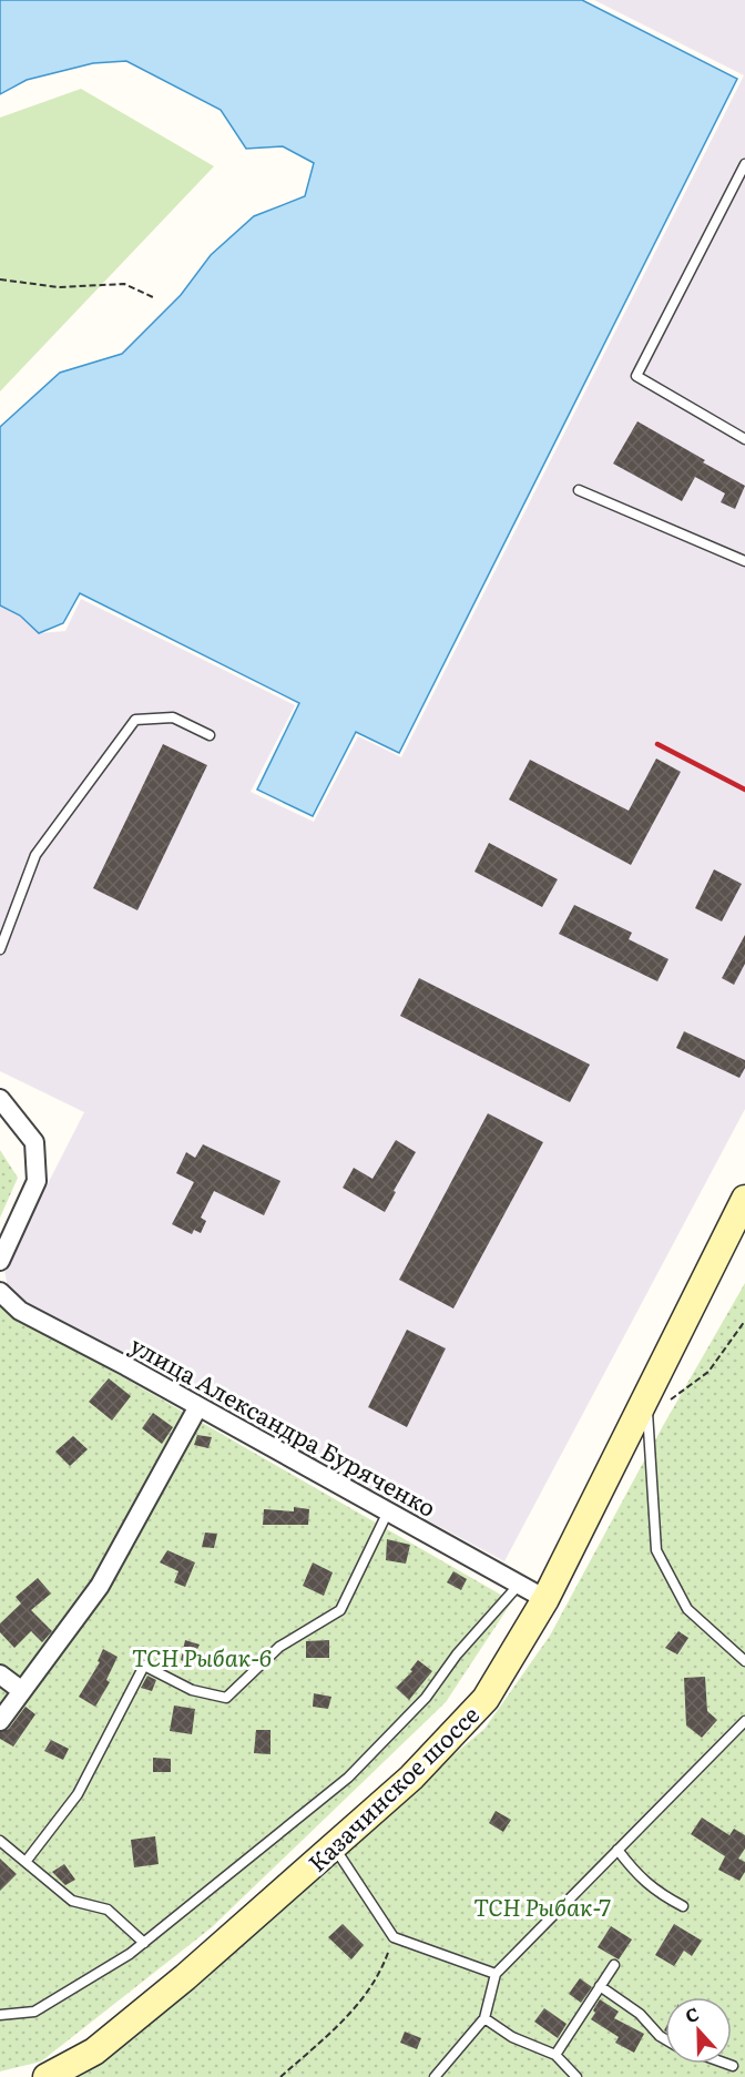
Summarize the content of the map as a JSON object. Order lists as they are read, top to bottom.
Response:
{
  "streets": {
    "main road": ["Казачинское шоссе"],
    "street": ["улица Александра Буряченко"]
  },
  "crossings": [
    ["улица Александра Буряченко", "Казачинское шоссе"]
  ],
  "parks": ["ТСН Рыбак-6", "ТСН Рыбак-7"],
  "north": "top"
}
